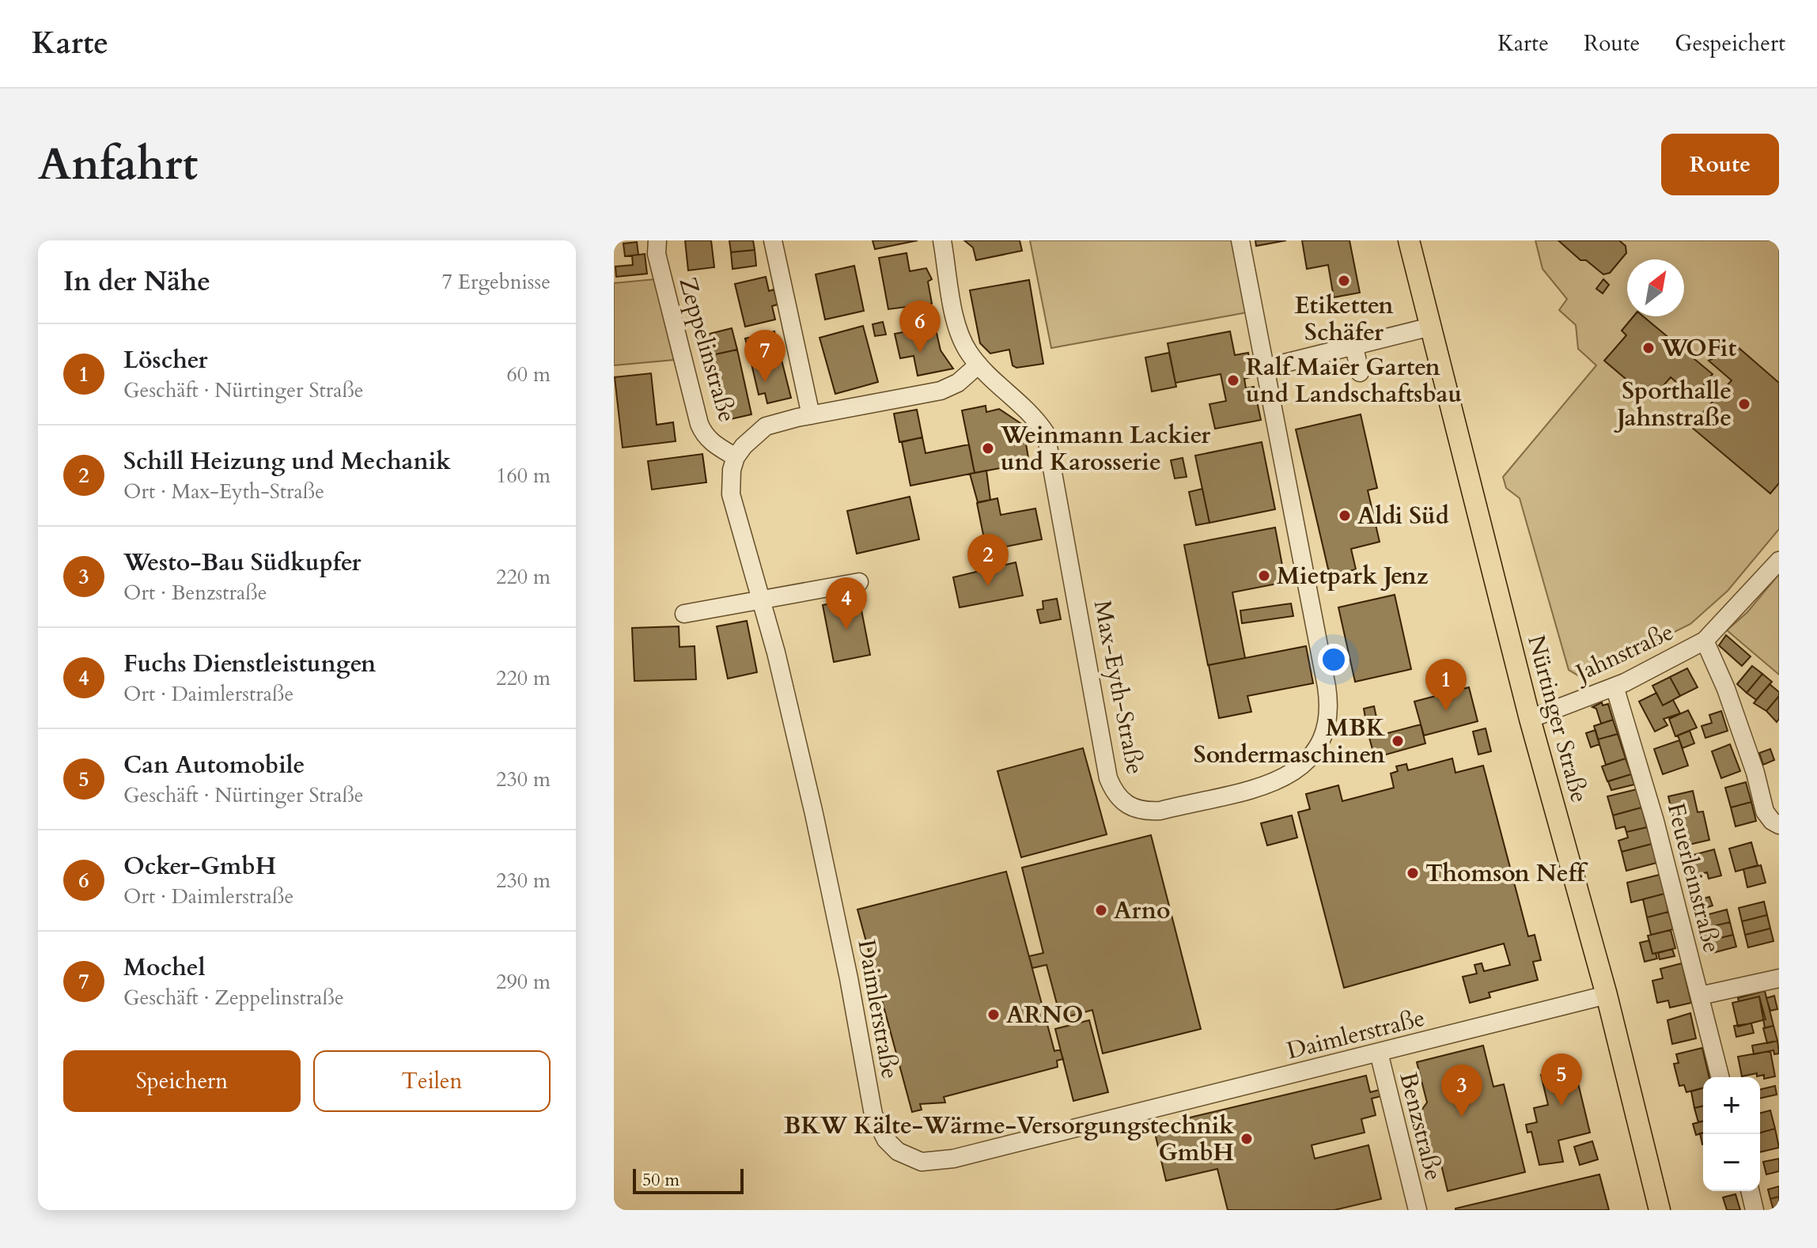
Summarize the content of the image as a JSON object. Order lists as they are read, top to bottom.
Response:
{
  "streets": {
    "main road": ["Nürtinger Straße"],
    "street": [
      "Zeppelinstraße",
      "Jahnstraße",
      "Max-Eyth-Straße",
      "Feuerleinstraße",
      "Daimlerstraße",
      "Benzstraße"
    ]
  },
  "crossings": [
    ["Zeppelinstraße", "Daimlerstraße"],
    ["Jahnstraße", "Nürtinger Straße"],
    ["Jahnstraße", "Feuerleinstraße"],
    ["Nürtinger Straße", "Daimlerstraße"],
    ["Daimlerstraße", "Benzstraße"]
  ],
  "places": [
    "Etiketten Schäfer",
    "WOFit",
    "Ralf Maier Garten und Landschaftsbau",
    "Sporthalle Jahnstraße",
    "Weinmann Lackier und Karosserie",
    "Aldi Süd",
    "Mietpark Jenz",
    "MBK Sondermaschinen",
    "Thomson Neff",
    "Arno",
    "ARNO",
    "BKW Kälte-Wärme-Versorgungstechnik GmbH"
  ],
  "scale_bar": "50 m",
  "north": "top right",
  "page": {
    "header": "Karte",
    "nav": ["Karte", "Route", "Gespeichert"],
    "buttons": [
      "Route",
      ["Speichern", "Teilen"]
    ],
    "title": "Anfahrt",
    "heading": ["In der Nähe", "7 Ergebnisse"],
    "pins": [
      "6",
      "7",
      "2",
      "4",
      "1",
      "5",
      "3"
    ],
    "list": [
      {
        "mark": "1",
        "name": "Löscher",
        "note": "Geschäft · Nürtinger Straße",
        "value": "60 m"
      },
      {
        "mark": "2",
        "name": "Schill Heizung und Mechanik",
        "note": "Ort · Max-Eyth-Straße",
        "value": "160 m"
      },
      {
        "mark": "3",
        "name": "Westo-Bau Südkupfer",
        "note": "Ort · Benzstraße",
        "value": "220 m"
      },
      {
        "mark": "4",
        "name": "Fuchs Dienstleistungen",
        "note": "Ort · Daimlerstraße",
        "value": "220 m"
      },
      {
        "mark": "5",
        "name": "Can Automobile",
        "note": "Geschäft · Nürtinger Straße",
        "value": "230 m"
      },
      {
        "mark": "6",
        "name": "Ocker-GmbH",
        "note": "Ort · Daimlerstraße",
        "value": "230 m"
      },
      {
        "mark": "7",
        "name": "Mochel",
        "note": "Geschäft · Zeppelinstraße",
        "value": "290 m"
      }
    ],
    "map_buttons": ["+", "−"],
    "scale": "50 m"
  }
}
